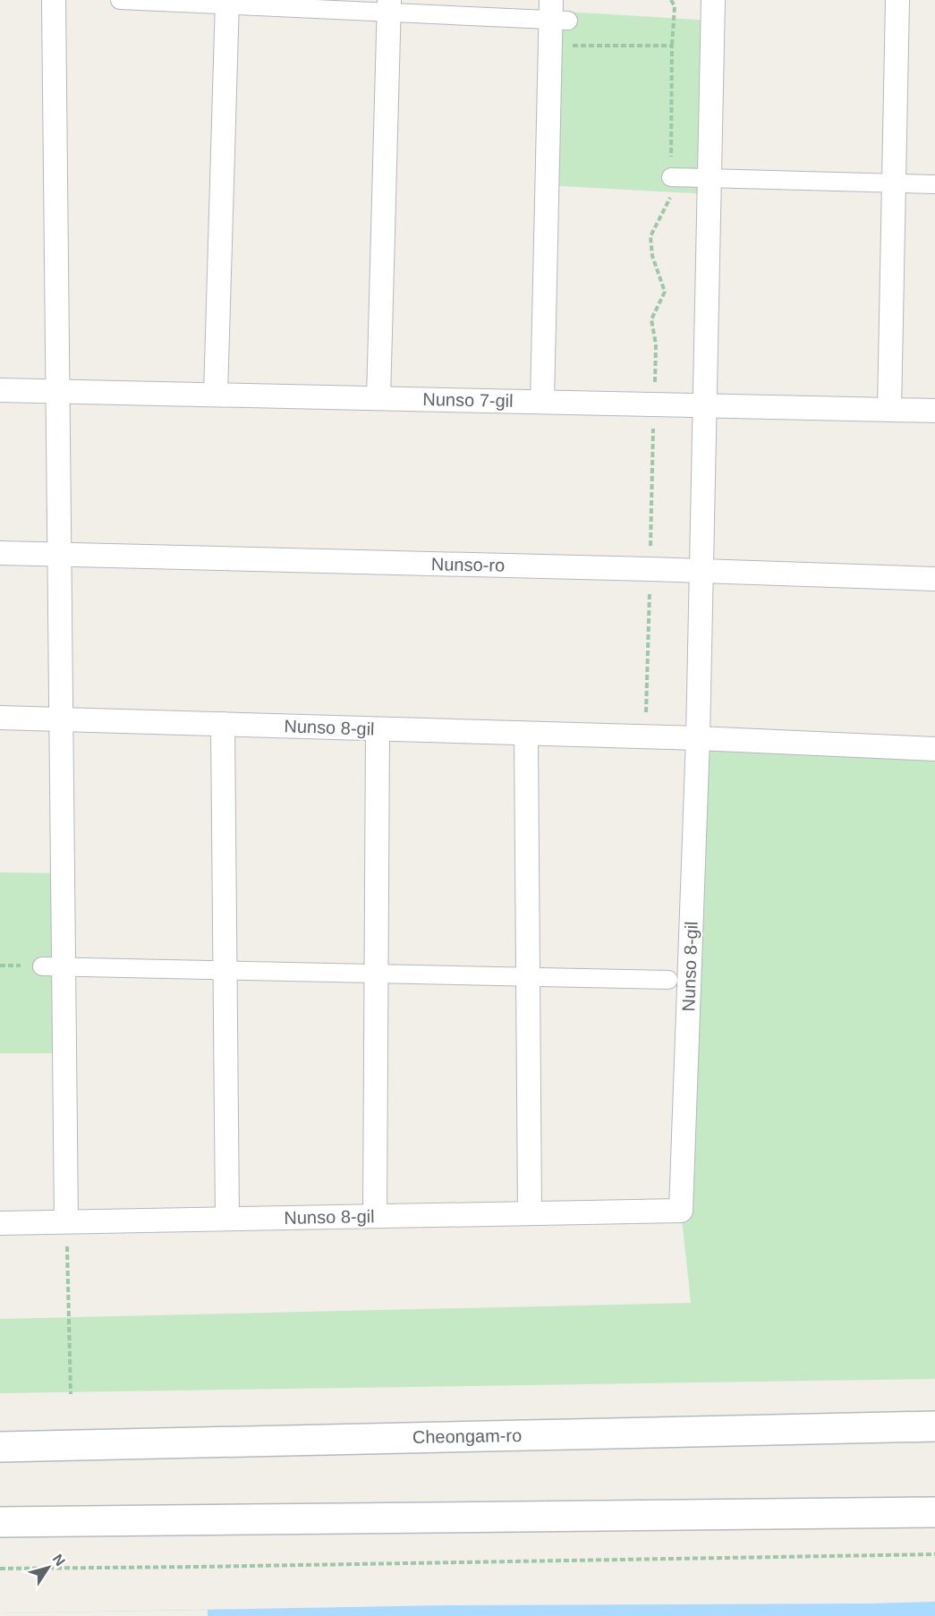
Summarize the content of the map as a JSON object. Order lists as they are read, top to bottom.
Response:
{
  "streets": {
    "main road": ["Cheongam-ro"],
    "street": ["Nunso 7-gil", "Nunso-ro", "Nunso 8-gil"]
  },
  "north": "top right"
}
